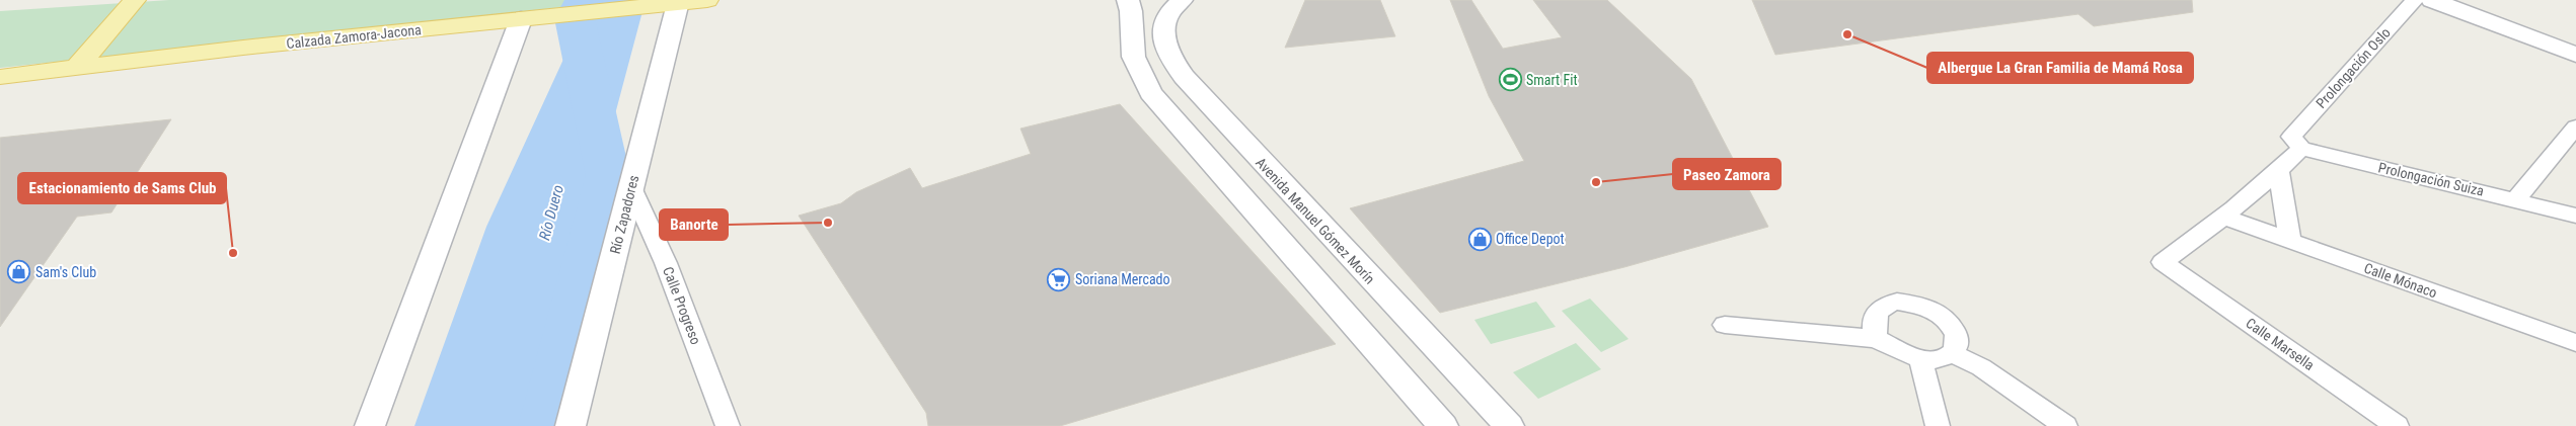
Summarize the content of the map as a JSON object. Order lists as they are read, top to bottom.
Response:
{
  "streets": {
    "main road": ["Calzada Zamora-Jacona"],
    "street": [
      "Prolongación Oslo",
      "Prolongación Suiza",
      "Río Zapadores",
      "Avenida Manuel Gómez Morín",
      "Calle Mónaco",
      "Calle Progreso",
      "Calle Marsella"
    ]
  },
  "crossings": [
    ["Calzada Zamora-Jacona", "Río Zapadores"],
    ["Prolongación Oslo", "Prolongación Suiza"],
    ["Prolongación Oslo", "Calle Mónaco"],
    ["Prolongación Oslo", "Calle Marsella"],
    ["Río Zapadores", "Calle Progreso"]
  ],
  "water": ["Río Duero"],
  "places": {
    "other": [
      "Albergue La Gran Familia de Mamá Rosa",
      "Paseo Zamora",
      "Banorte",
      "Estacionamiento de Sams Club"
    ],
    "sports": ["Smart Fit"],
    "shop": ["Office Depot", "Sam's Club"],
    "supermarket": ["Soriana Mercado"]
  }
}
